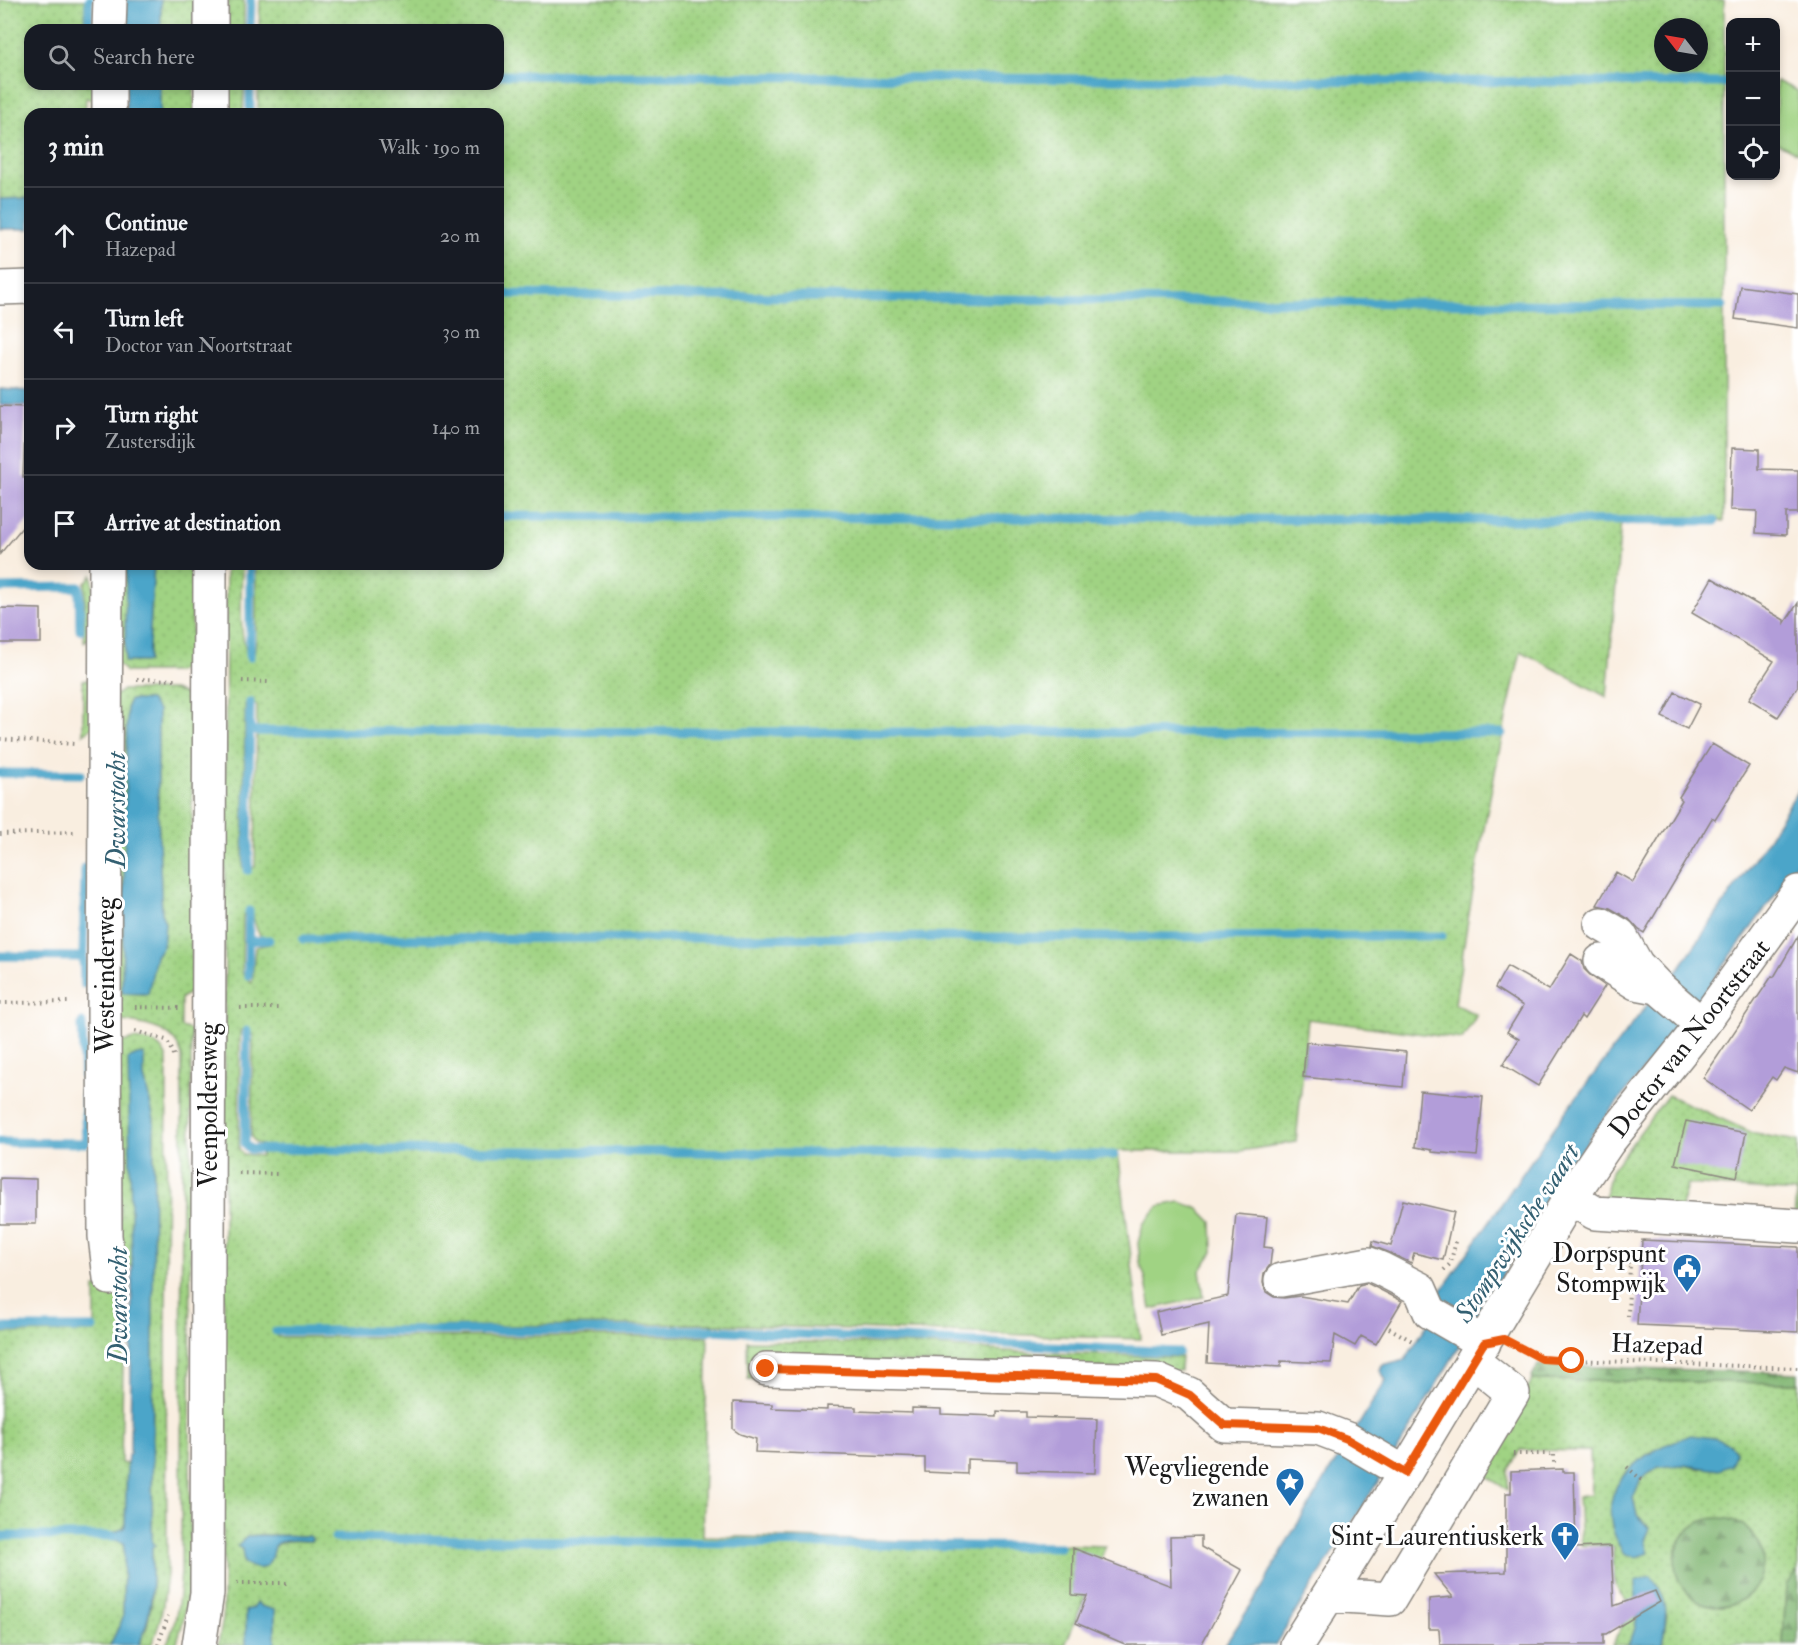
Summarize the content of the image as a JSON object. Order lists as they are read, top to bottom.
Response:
{
  "streets": {
    "street": ["Westeinderweg", "Doctor van Noortstraat", "Veenpoldersweg"],
    "path": ["Hazepad"]
  },
  "crossings": [
    ["Westeinderweg", "Veenpoldersweg"],
    ["Doctor van Noortstraat", "Hazepad"]
  ],
  "water": ["Dwarstocht", "Stompwijksche vaart"],
  "places": {
    "public building": ["Dorpspunt Stompwijk"],
    "place": ["Wegvliegende zwanen"],
    "church": ["Sint-Laurentiuskerk"]
  },
  "north": "top left",
  "page": {
    "map_buttons": ["+", "−"],
    "search": "Search here",
    "heading": ["3 min", "Walk · 190 m"],
    "list": [
      ["Continue", "Hazepad", "20 m"],
      ["Turn left", "Doctor van Noortstraat", "30 m"],
      ["Turn right", "Zustersdijk", "140 m"],
      "Arrive at destination"
    ]
  }
}
